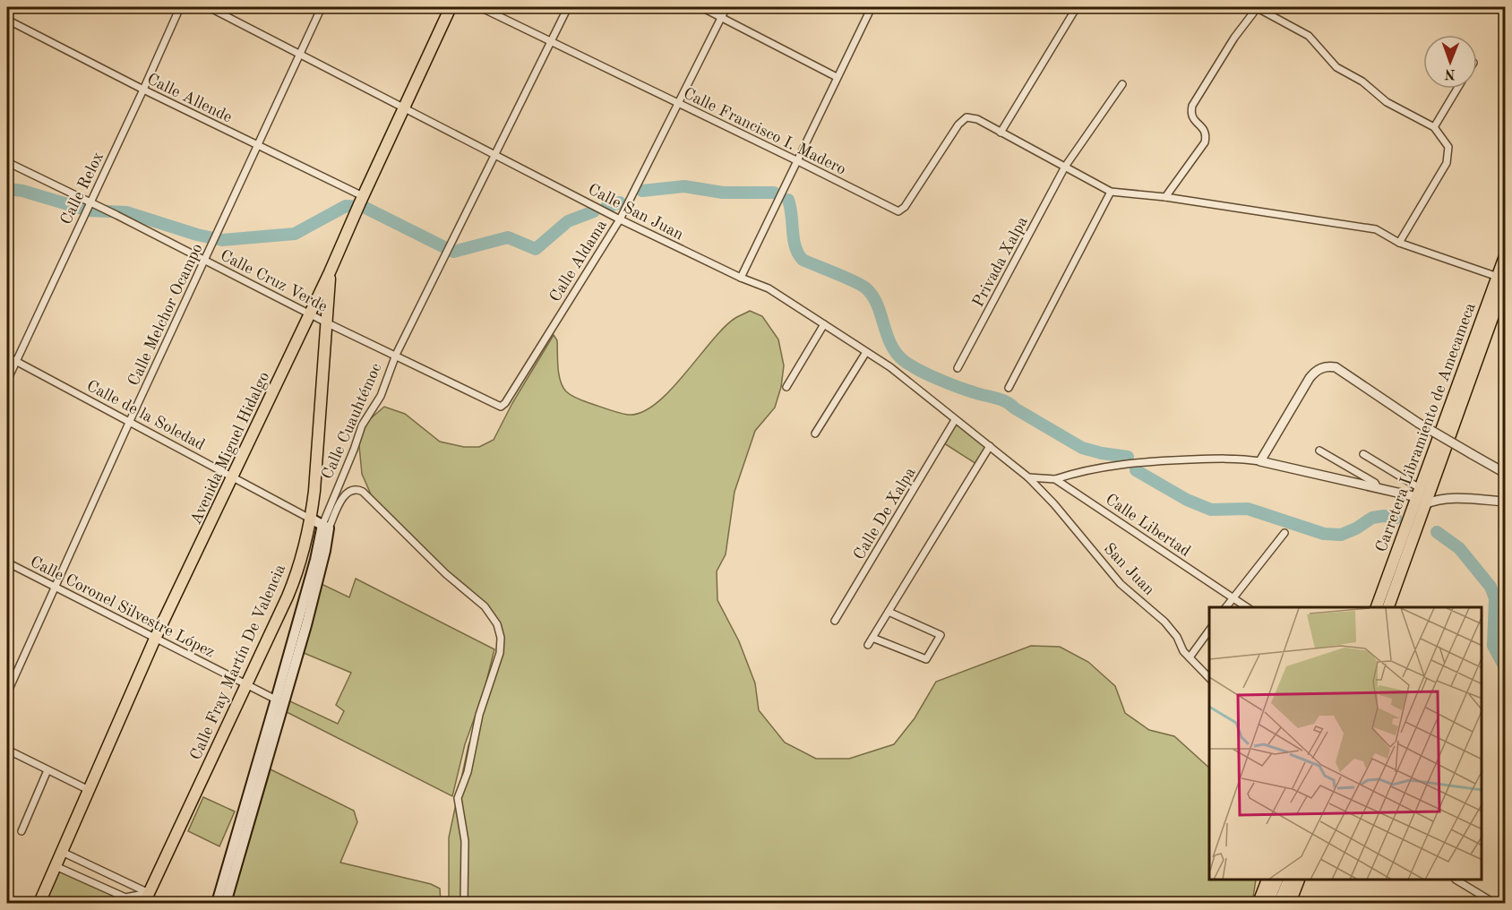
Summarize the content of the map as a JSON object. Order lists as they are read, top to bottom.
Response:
{
  "streets": {
    "main road": [
      "Calle de la Soledad",
      "Calle Cuauhtémoc",
      "Carretera Libramiento de Amecameca",
      "Avenida Miguel Hidalgo",
      "Calle Fray Martín De Valencia"
    ],
    "street": [
      "Calle Allende",
      "Calle Francisco I. Madero",
      "Calle Relox",
      "Calle San Juan",
      "Calle Aldama",
      "Privada Xalpa",
      "Calle Cruz Verde",
      "Calle Melchor Ocampo",
      "Calle De Xalpa",
      "Calle Libertad",
      "San Juan",
      "Calle Coronel Silvestre López"
    ]
  },
  "crossings": [
    ["Calle Allende", "Calle Relox"],
    ["Calle Allende", "Calle Melchor Ocampo"],
    ["Calle Allende", "Avenida Miguel Hidalgo"],
    ["Calle Francisco I. Madero", "Calle Aldama"],
    ["Calle Francisco I. Madero", "Calle Cuauhtémoc"],
    ["Calle Relox", "Calle Cruz Verde"],
    ["Calle Relox", "Calle de la Soledad"],
    ["Calle San Juan", "Calle Aldama"],
    ["Calle San Juan", "Calle Melchor Ocampo"],
    ["Calle San Juan", "Calle Cuauhtémoc"],
    ["Calle San Juan", "Avenida Miguel Hidalgo"],
    ["Calle San Juan", "Calle De Xalpa"],
    ["Calle San Juan", "Calle Libertad"],
    ["Calle San Juan", "San Juan"],
    ["Calle Aldama", "Calle Cruz Verde"],
    ["Calle Cruz Verde", "Calle Melchor Ocampo"],
    ["Calle Cruz Verde", "Calle Cuauhtémoc"],
    ["Calle Cruz Verde", "Avenida Miguel Hidalgo"],
    ["Calle Cruz Verde", "Calle Fray Martín De Valencia"],
    ["Calle Melchor Ocampo", "Calle de la Soledad"],
    ["Calle Melchor Ocampo", "Calle Coronel Silvestre López"],
    ["Calle de la Soledad", "Calle Cuauhtémoc"],
    ["Calle de la Soledad", "Avenida Miguel Hidalgo"],
    ["Calle de la Soledad", "Calle Fray Martín De Valencia"],
    ["Calle Cuauhtémoc", "Calle Coronel Silvestre López"],
    ["Avenida Miguel Hidalgo", "Calle Coronel Silvestre López"],
    ["Avenida Miguel Hidalgo", "Calle Fray Martín De Valencia"],
    ["Calle Libertad", "San Juan"],
    ["Calle Coronel Silvestre López", "Calle Fray Martín De Valencia"]
  ],
  "north": "bottom"
}
